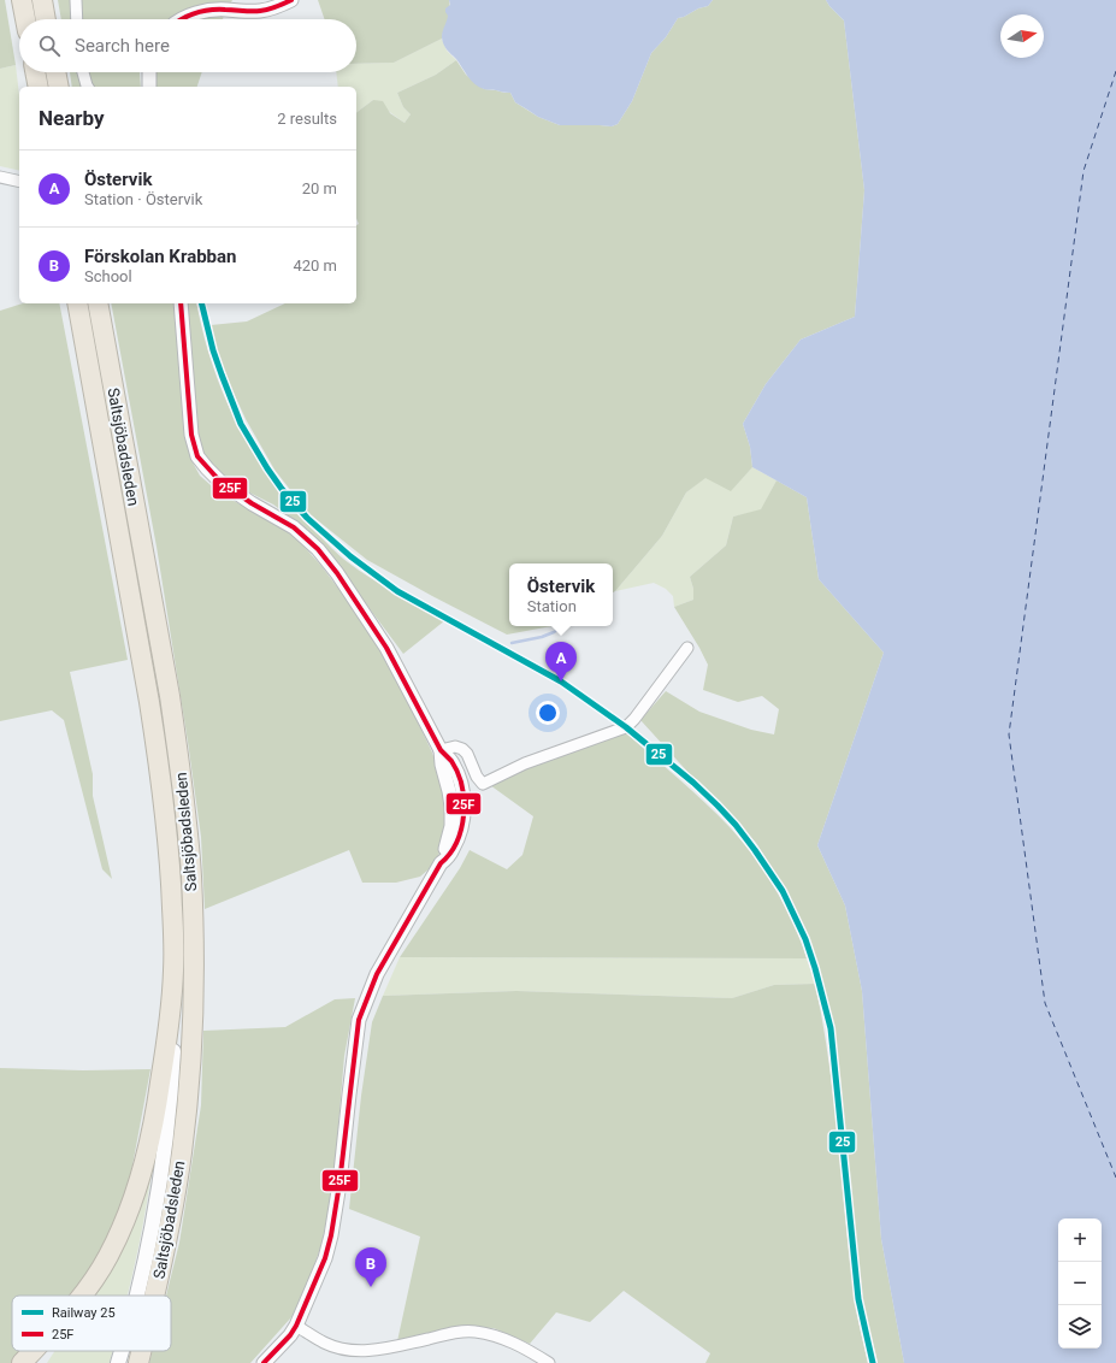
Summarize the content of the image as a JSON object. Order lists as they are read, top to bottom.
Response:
{
  "streets": {
    "highway": ["Saltsjöbadsleden"]
  },
  "lines": ["transit line 25F", "rail line 25"],
  "legend": ["Railway 25", "25F"],
  "north": "right",
  "page": {
    "search": "Search here",
    "heading": ["Nearby", "2 results"],
    "list": [
      {
        "mark": "A",
        "name": "Östervik",
        "note": "Station · Östervik",
        "value": "20 m"
      },
      {
        "mark": "B",
        "name": "Förskolan Krabban",
        "note": "School",
        "value": "420 m"
      }
    ],
    "popup": ["Östervik", "Station"],
    "pins": ["A", "B"],
    "map_buttons": ["+", "−"]
  }
}
